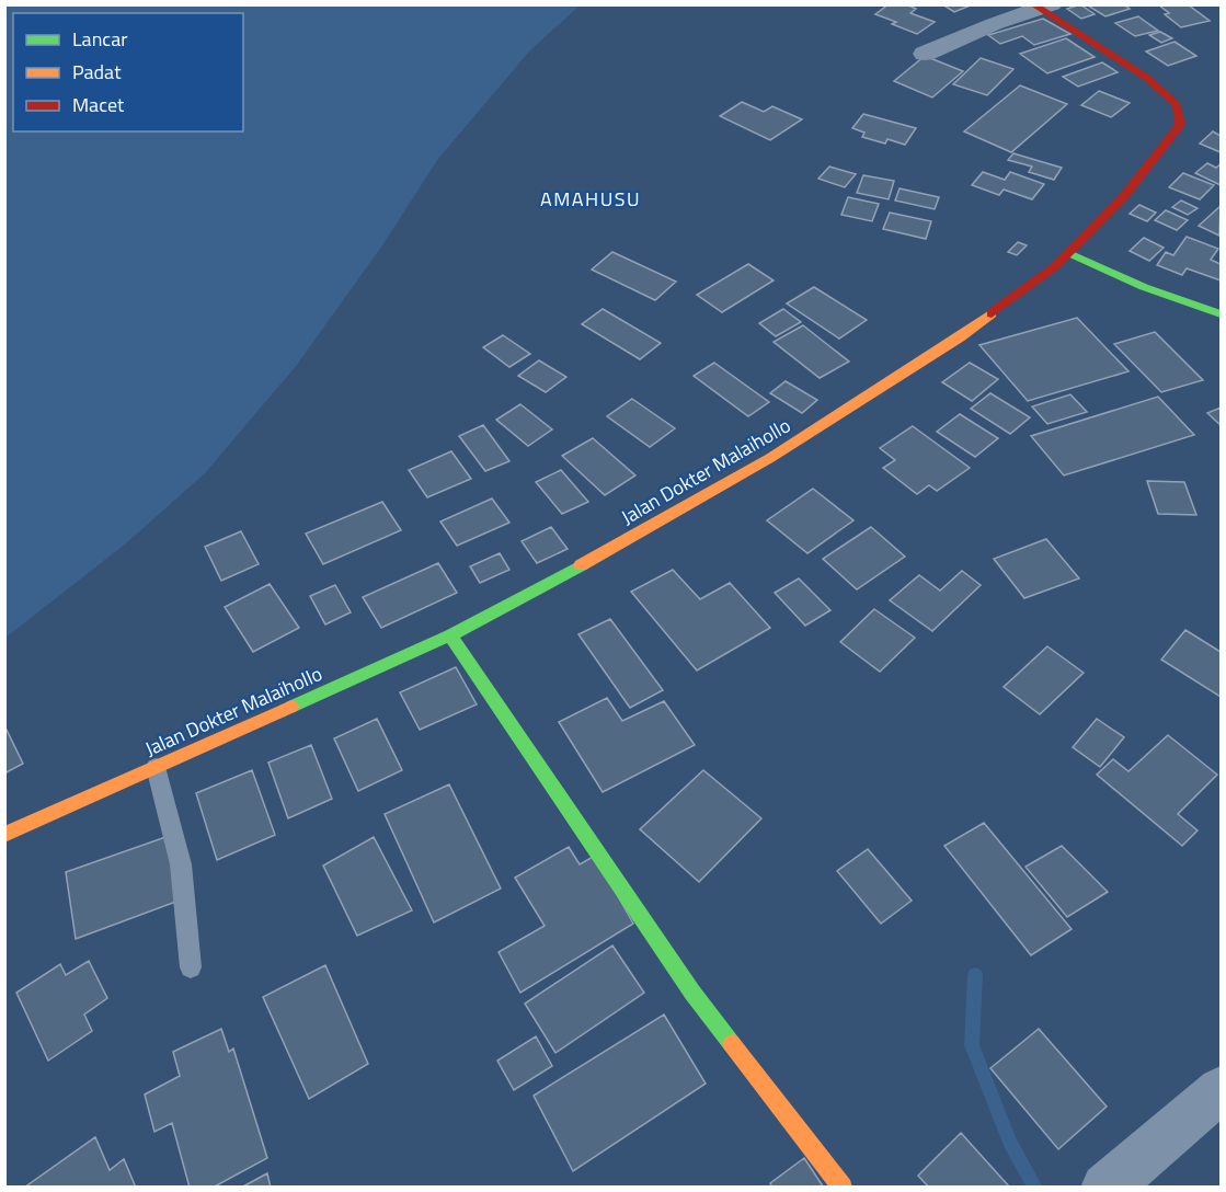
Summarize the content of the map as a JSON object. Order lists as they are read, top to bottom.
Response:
{
  "streets": {
    "main road": ["Jalan Dokter Malaihollo"]
  },
  "districts": ["AMAHUSU"],
  "legend": ["Lancar", "Padat", "Macet"]
}
